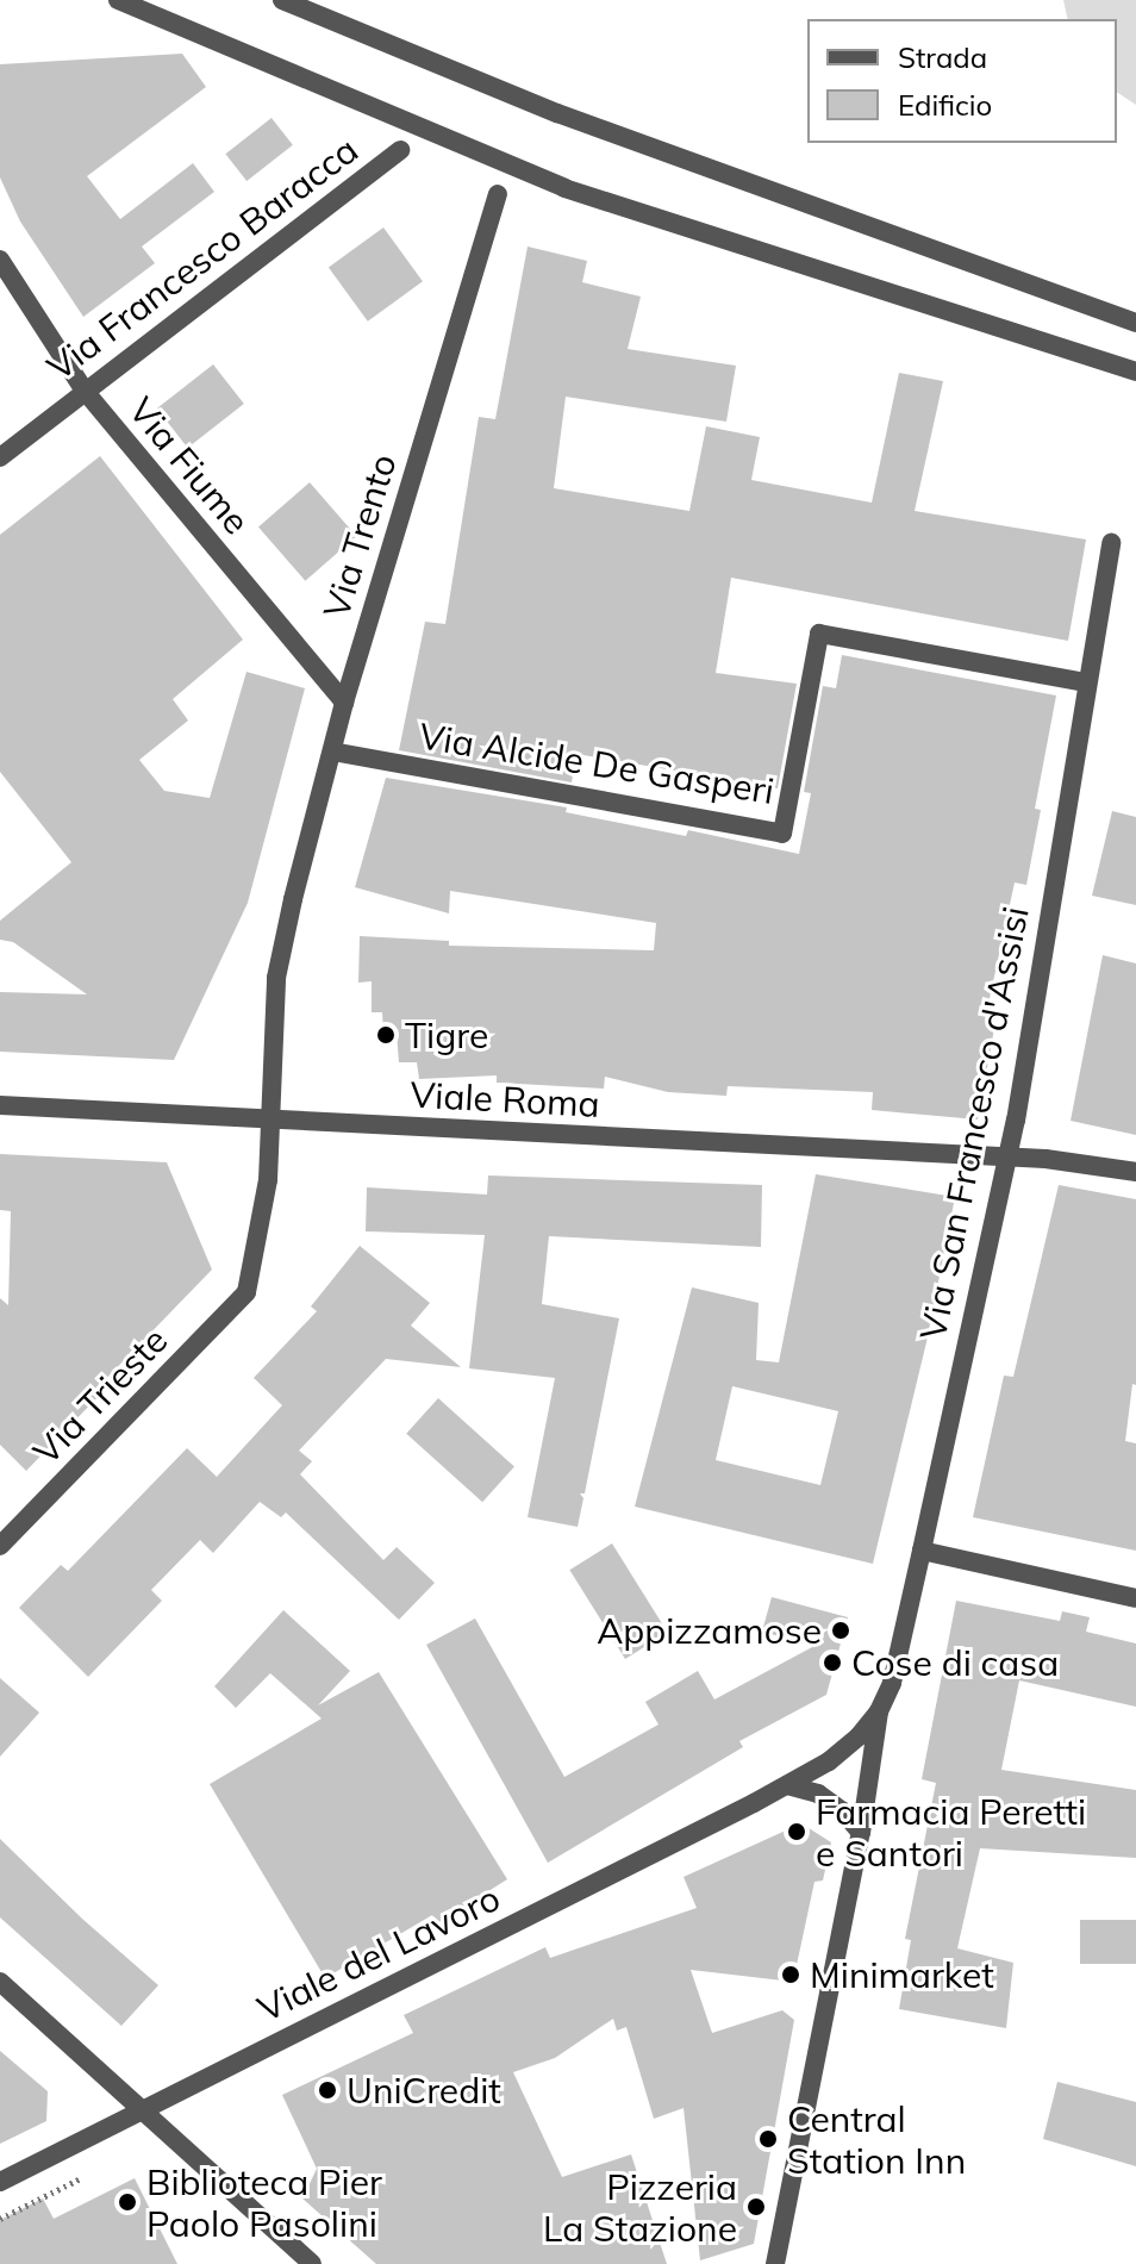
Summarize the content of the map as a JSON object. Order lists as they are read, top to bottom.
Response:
{
  "streets": {
    "street": [
      "Via Francesco Baracca",
      "Via Fiume",
      "Via Trento",
      "Via Alcide De Gasperi",
      "Viale Roma",
      "Via San Francesco d'Assisi",
      "Via Trieste",
      "Viale del Lavoro"
    ]
  },
  "crossings": [
    ["Via Francesco Baracca", "Via Fiume"],
    ["Via Fiume", "Via Trento"],
    ["Via Trento", "Via Alcide De Gasperi"],
    ["Via Trento", "Viale Roma"],
    ["Via Trento", "Via Trieste"],
    ["Via Alcide De Gasperi", "Via San Francesco d'Assisi"],
    ["Viale Roma", "Via San Francesco d'Assisi"],
    ["Via San Francesco d'Assisi", "Viale del Lavoro"]
  ],
  "places": [
    "Tigre",
    "Appizzamose",
    "Cose di casa",
    "Farmacia Peretti e Santori",
    "Minimarket",
    "UniCredit",
    "Central Station Inn",
    "Biblioteca Pier Paolo Pasolini",
    "Pizzeria La Stazione"
  ],
  "legend": ["Strada", "Edificio"]
}
